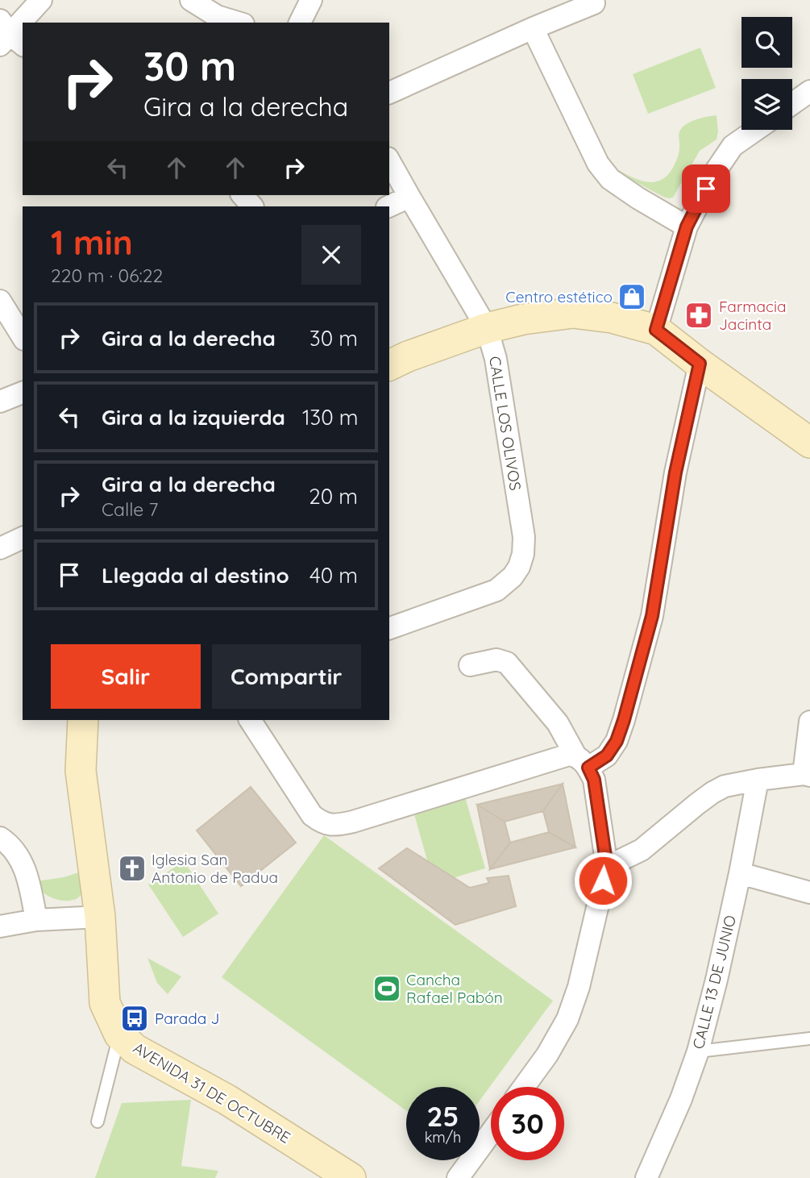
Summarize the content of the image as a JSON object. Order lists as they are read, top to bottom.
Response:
{
  "streets": {
    "main road": ["AVENIDA 31 DE OCTUBRE"],
    "street": ["CALLE LOS OLIVOS", "CALLE 13 DE JUNIO"]
  },
  "places": {
    "shop": ["Centro estético"],
    "pharmacy": ["Farmacia Jacinta"],
    "church": ["Iglesia San Antonio de Padua"],
    "sports": ["Cancha Rafael Pabón"],
    "bus stop": ["Parada J"]
  },
  "page": {
    "turn": ["30 m", "Gira a la derecha"],
    "heading": ["1 min", "220 m · 06:22"],
    "list": [
      {
        "name": "Gira a la derecha",
        "value": "30 m"
      },
      {
        "name": "Gira a la izquierda",
        "value": "130 m"
      },
      {
        "name": "Gira a la derecha",
        "note": "Calle 7",
        "value": "20 m"
      },
      {
        "name": "Llegada al destino",
        "value": "40 m"
      }
    ],
    "buttons": ["Salir", "Compartir"],
    "speed": "25 km/h",
    "limit": "30"
  }
}
